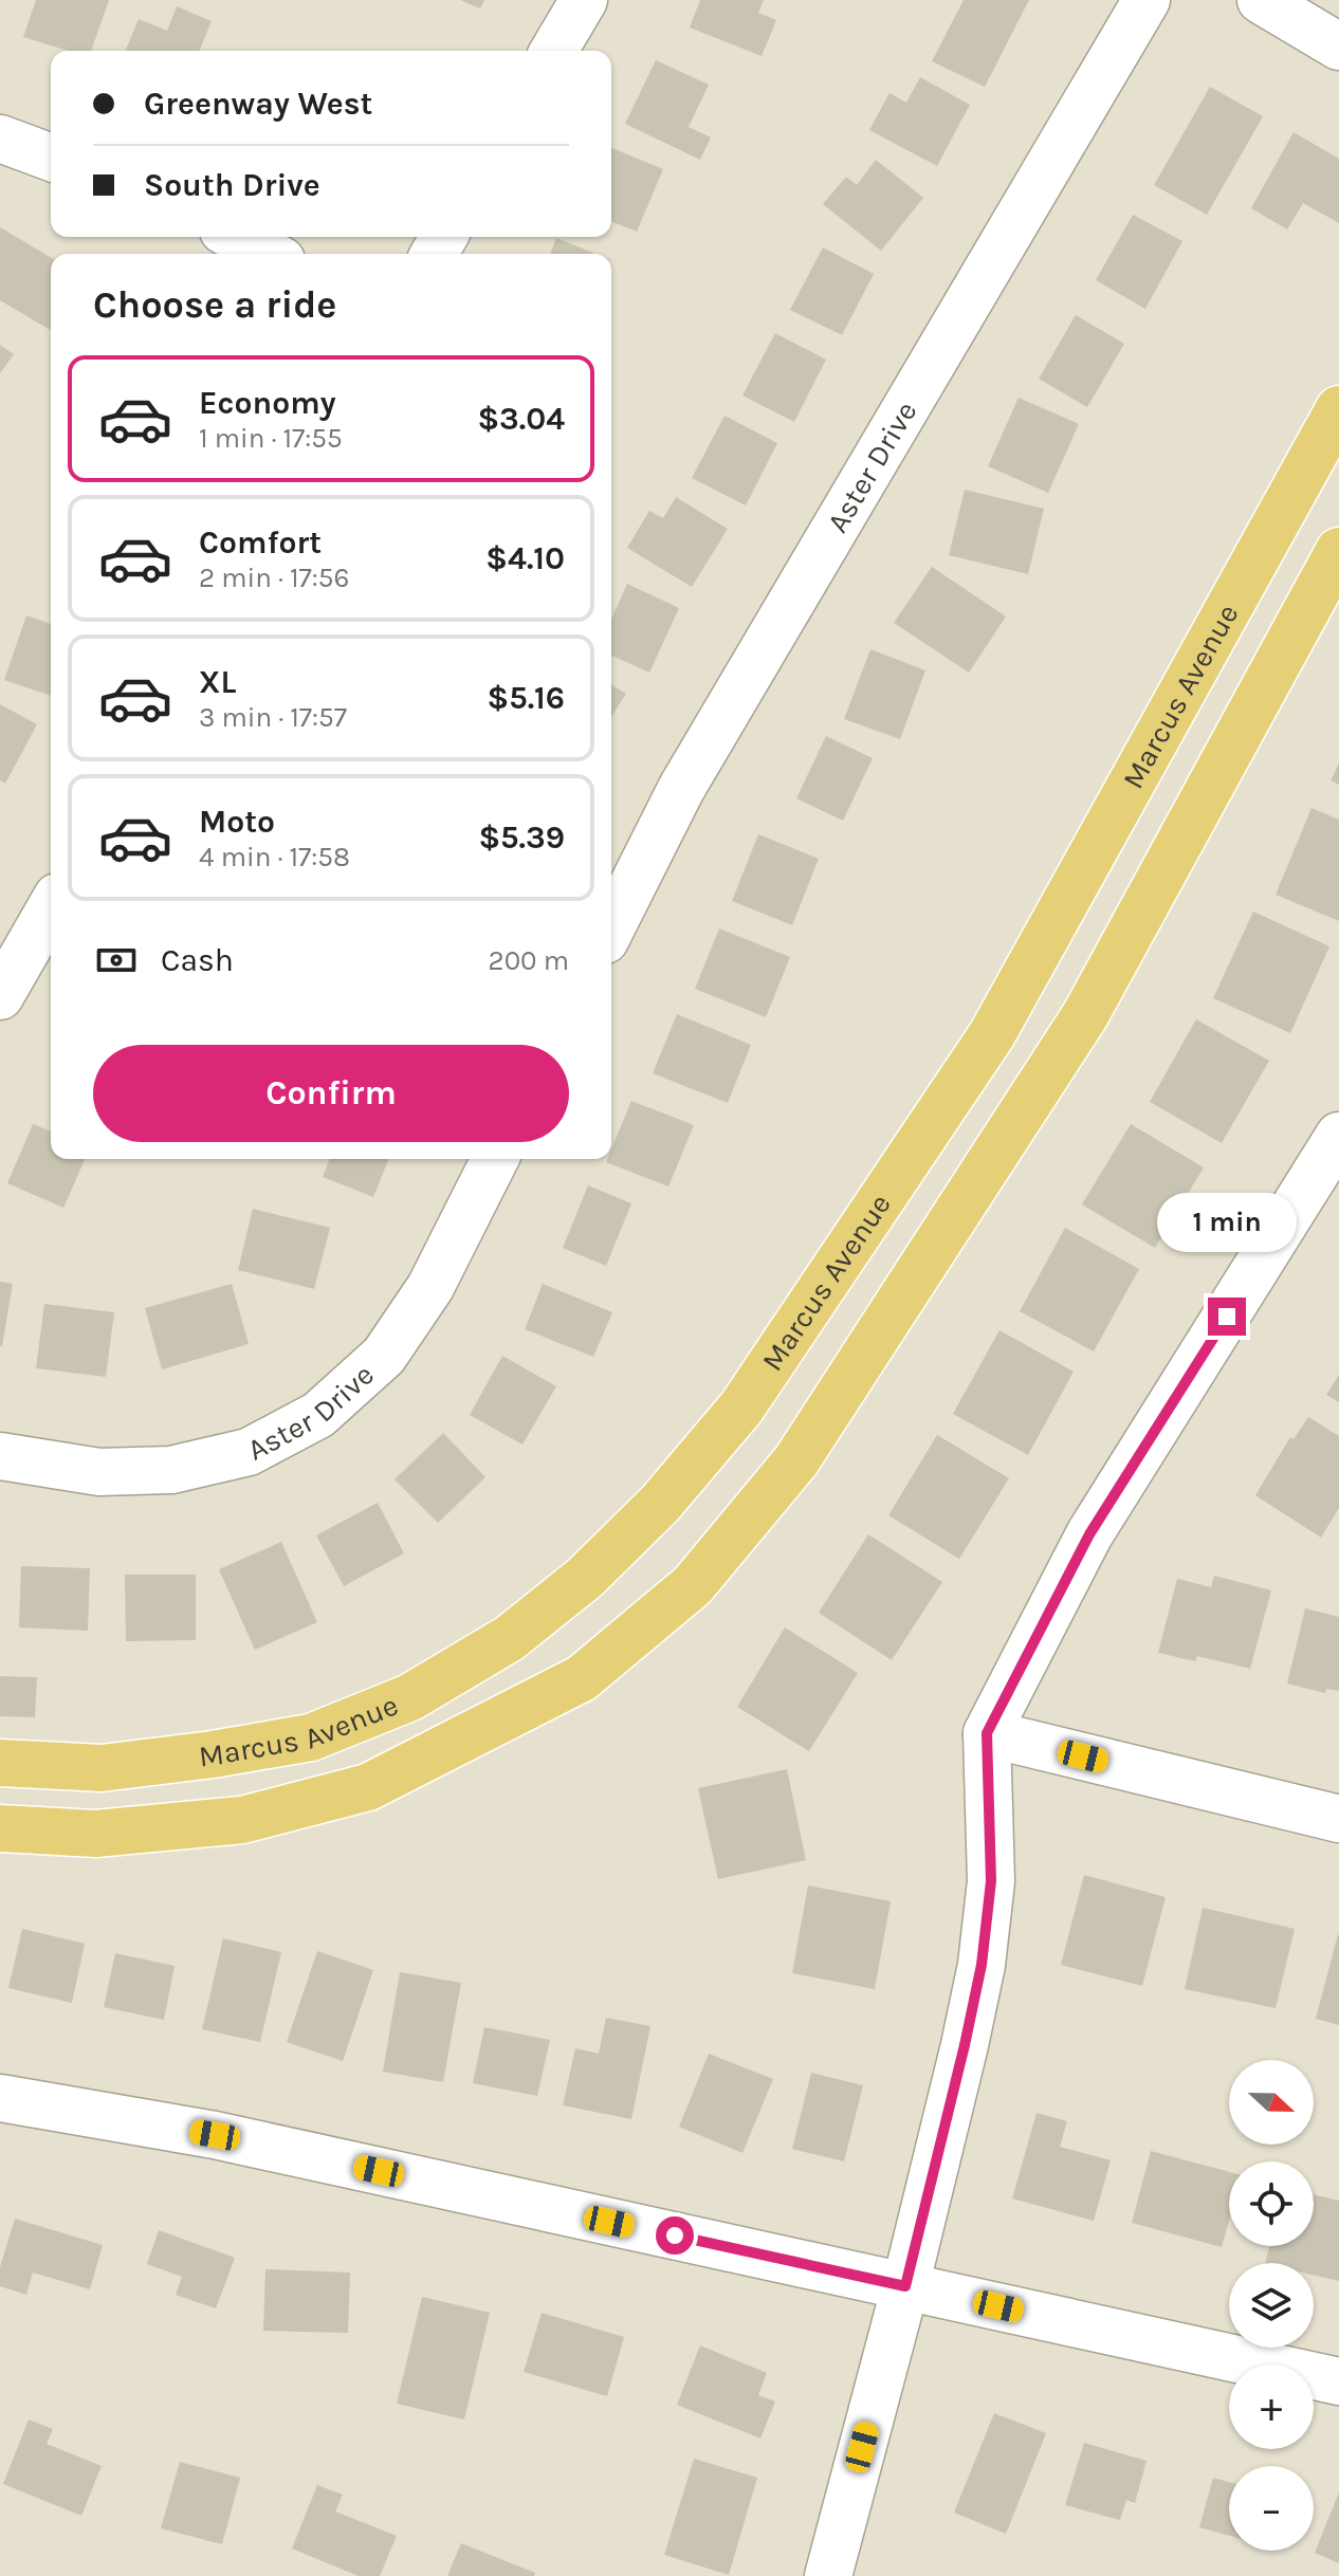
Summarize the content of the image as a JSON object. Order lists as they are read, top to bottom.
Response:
{
  "streets": {
    "main road": ["Marcus Avenue"],
    "street": ["Aster Drive"]
  },
  "north": "right",
  "page": {
    "banner": ["Greenway West", "South Drive"],
    "heading": "Choose a ride",
    "list": [
      {
        "name": "Economy",
        "note": "1 min · 17:55",
        "value": "$3.04"
      },
      {
        "name": "Comfort",
        "note": "2 min · 17:56",
        "value": "$4.10"
      },
      {
        "name": "XL",
        "note": "3 min · 17:57",
        "value": "$5.16"
      },
      {
        "name": "Moto",
        "note": "4 min · 17:58",
        "value": "$5.39"
      }
    ],
    "pay": ["Cash", "200 m"],
    "buttons": "Confirm",
    "bubble": "1 min",
    "map_buttons": ["+", "−"]
  }
}
